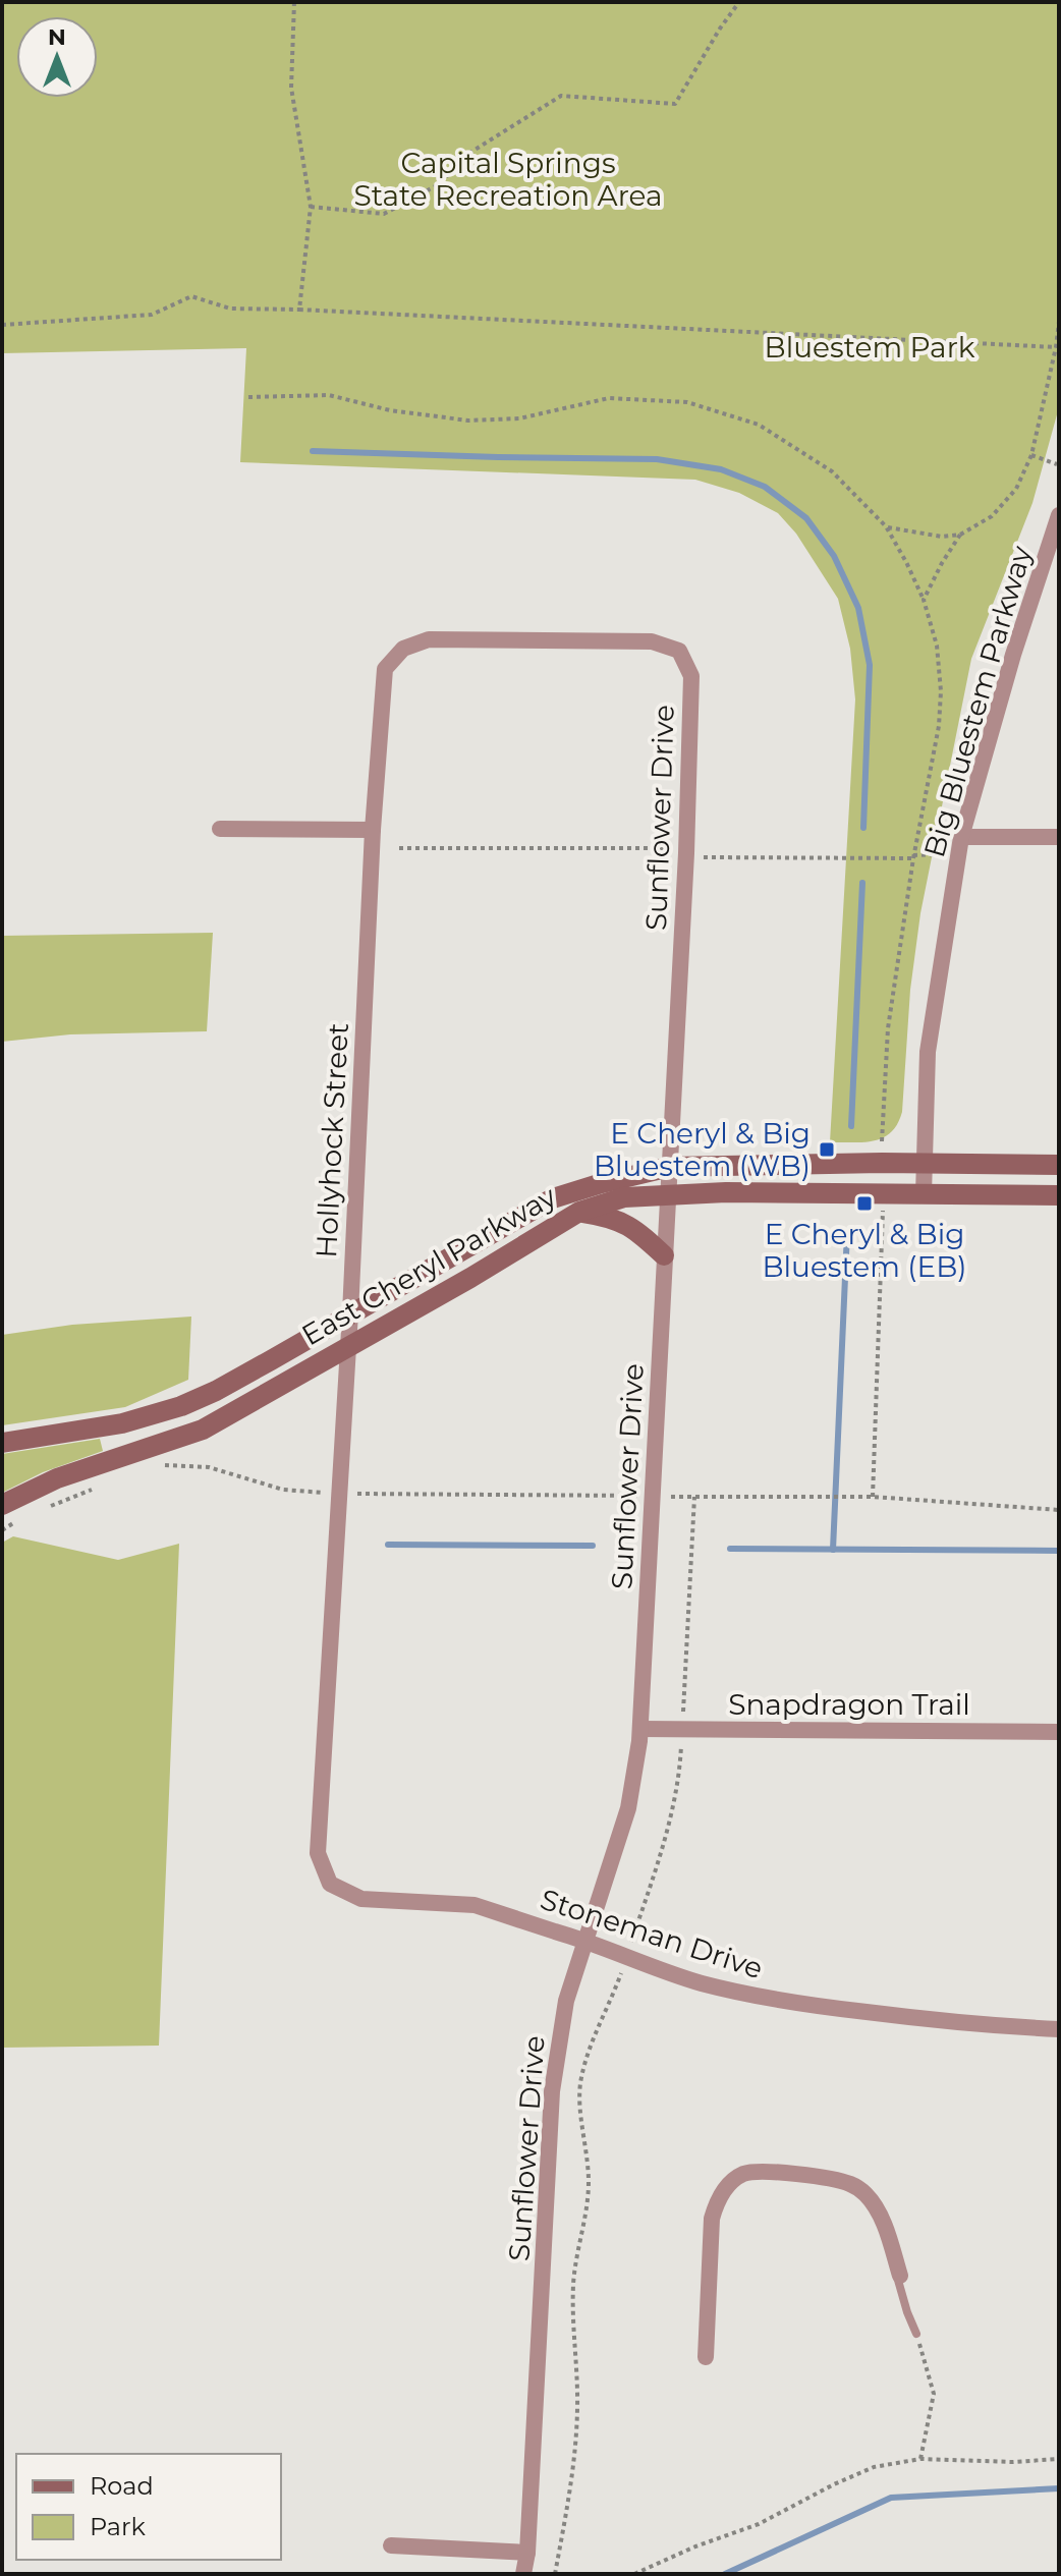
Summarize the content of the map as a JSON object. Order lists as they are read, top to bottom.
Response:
{
  "streets": {
    "street": [
      "Big Bluestem Parkway",
      "Sunflower Drive",
      "Hollyhock Street",
      "East Cheryl Parkway",
      "Snapdragon Trail",
      "Stoneman Drive"
    ]
  },
  "crossings": [
    ["Big Bluestem Parkway", "East Cheryl Parkway"],
    ["Sunflower Drive", "Hollyhock Street"],
    ["Sunflower Drive", "East Cheryl Parkway"],
    ["Sunflower Drive", "Snapdragon Trail"],
    ["Sunflower Drive", "Stoneman Drive"],
    ["Hollyhock Street", "East Cheryl Parkway"],
    ["Hollyhock Street", "Stoneman Drive"]
  ],
  "parks": ["Capital Springs State Recreation Area", "Bluestem Park"],
  "places": {
    "transit": ["E Cheryl & Big Bluestem (WB)", "E Cheryl & Big Bluestem (EB)"]
  },
  "legend": ["Road", "Park"],
  "north": "top"
}
